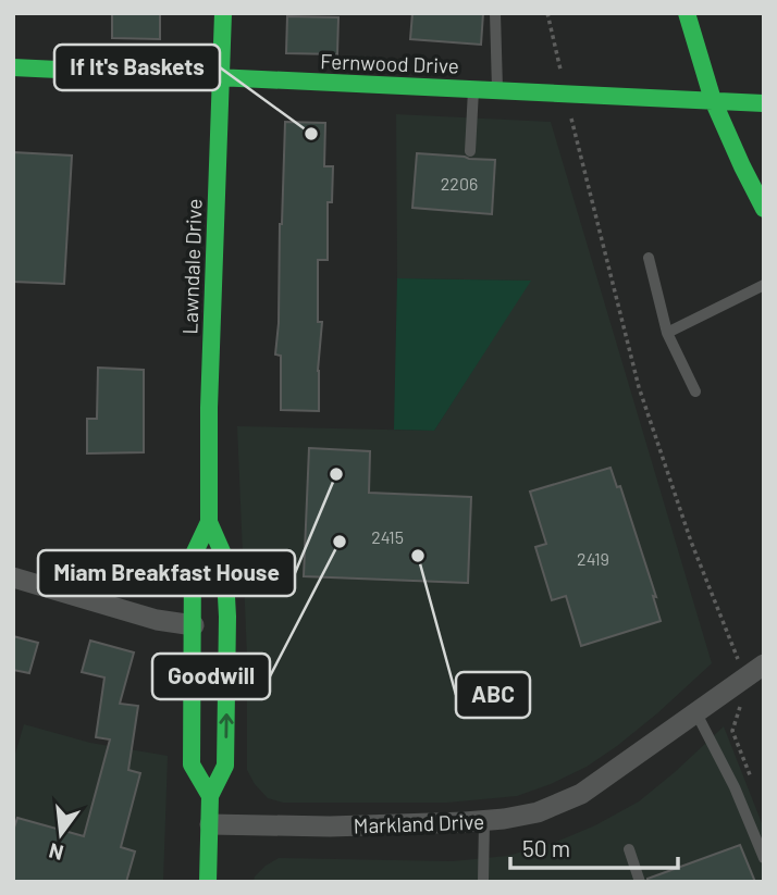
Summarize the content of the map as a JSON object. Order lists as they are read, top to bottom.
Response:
{
  "streets": {
    "main road": ["Fernwood Drive", "Lawndale Drive"],
    "street": ["Markland Drive"]
  },
  "crossings": [
    ["Fernwood Drive", "Lawndale Drive"],
    ["Lawndale Drive", "Markland Drive"]
  ],
  "places": [
    "If It's Baskets",
    "Miam Breakfast House",
    "Goodwill",
    "ABC"
  ],
  "house_numbers": ["2206", "2415", "2419"],
  "scale_bar": "50 m",
  "north": "bottom"
}
